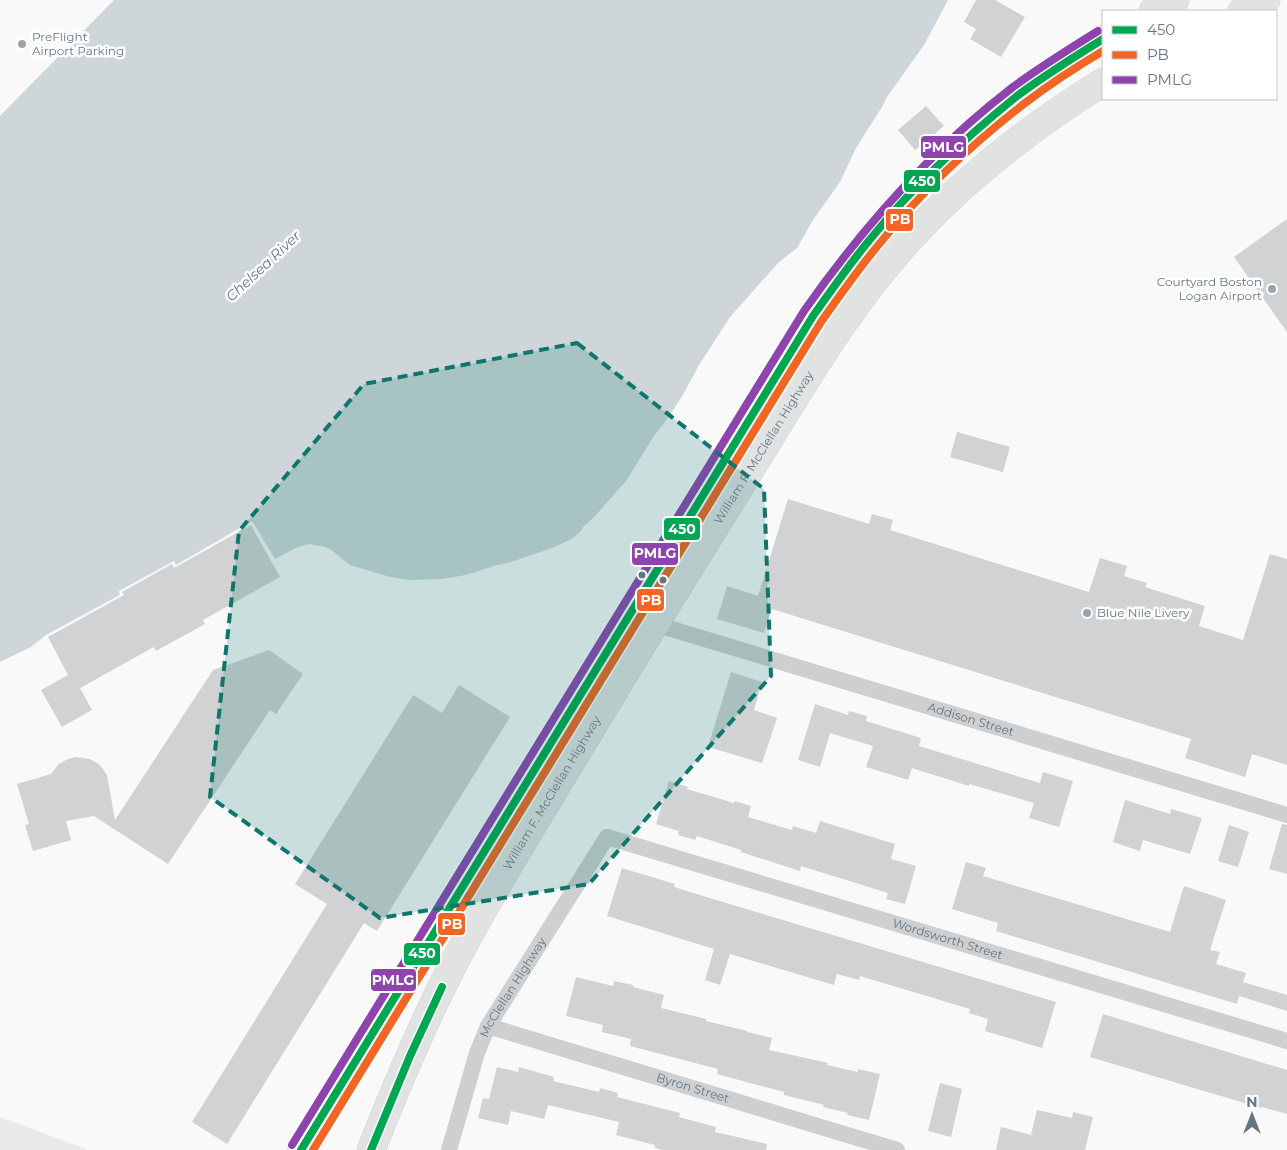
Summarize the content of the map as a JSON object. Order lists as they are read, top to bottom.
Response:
{
  "streets": {
    "highway": ["William F. McClellan Highway"],
    "street": [
      "Addison Street",
      "Wordsworth Street",
      "McClellan Highway",
      "Byron Street"
    ]
  },
  "crossings": [
    ["William F. McClellan Highway", "Addison Street"],
    ["Wordsworth Street", "McClellan Highway"],
    ["McClellan Highway", "Byron Street"]
  ],
  "water": ["Chelsea River"],
  "places": ["PreFlight Airport Parking", "Courtyard Boston Logan Airport", "Blue Nile Livery"],
  "lines": ["transit line PMLG", "transit line 450", "transit line PB"],
  "legend": ["450", "PB", "PMLG"],
  "north": "top"
}
